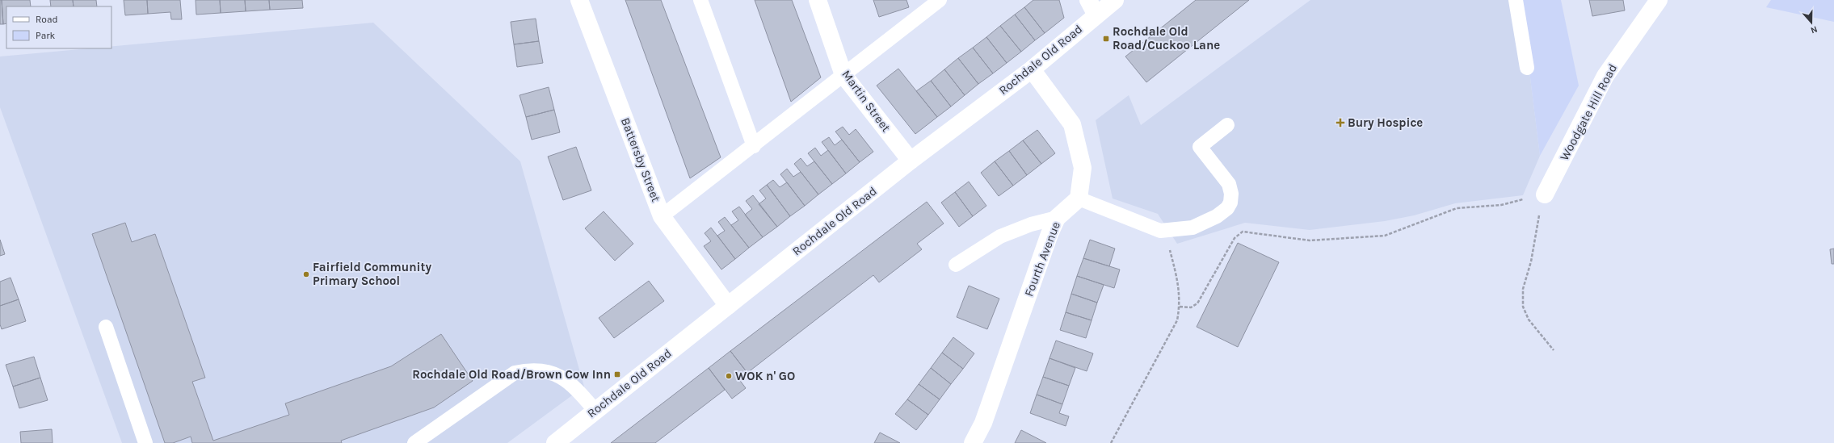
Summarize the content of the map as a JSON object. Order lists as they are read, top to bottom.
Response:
{
  "streets": {
    "street": [
      "Rochdale Old Road",
      "Martin Street",
      "Woodgate Hill Road",
      "Battersby Street",
      "Fourth Avenue"
    ]
  },
  "crossings": [
    ["Rochdale Old Road", "Martin Street"],
    ["Rochdale Old Road", "Battersby Street"]
  ],
  "places": {
    "transit": ["Rochdale Old Road/Cuckoo Lane", "Rochdale Old Road/Brown Cow Inn"],
    "health": ["Bury Hospice"],
    "other": ["Fairfield Community Primary School", "WOK n' GO"]
  },
  "legend": ["Road", "Park"],
  "north": "bottom"
}
